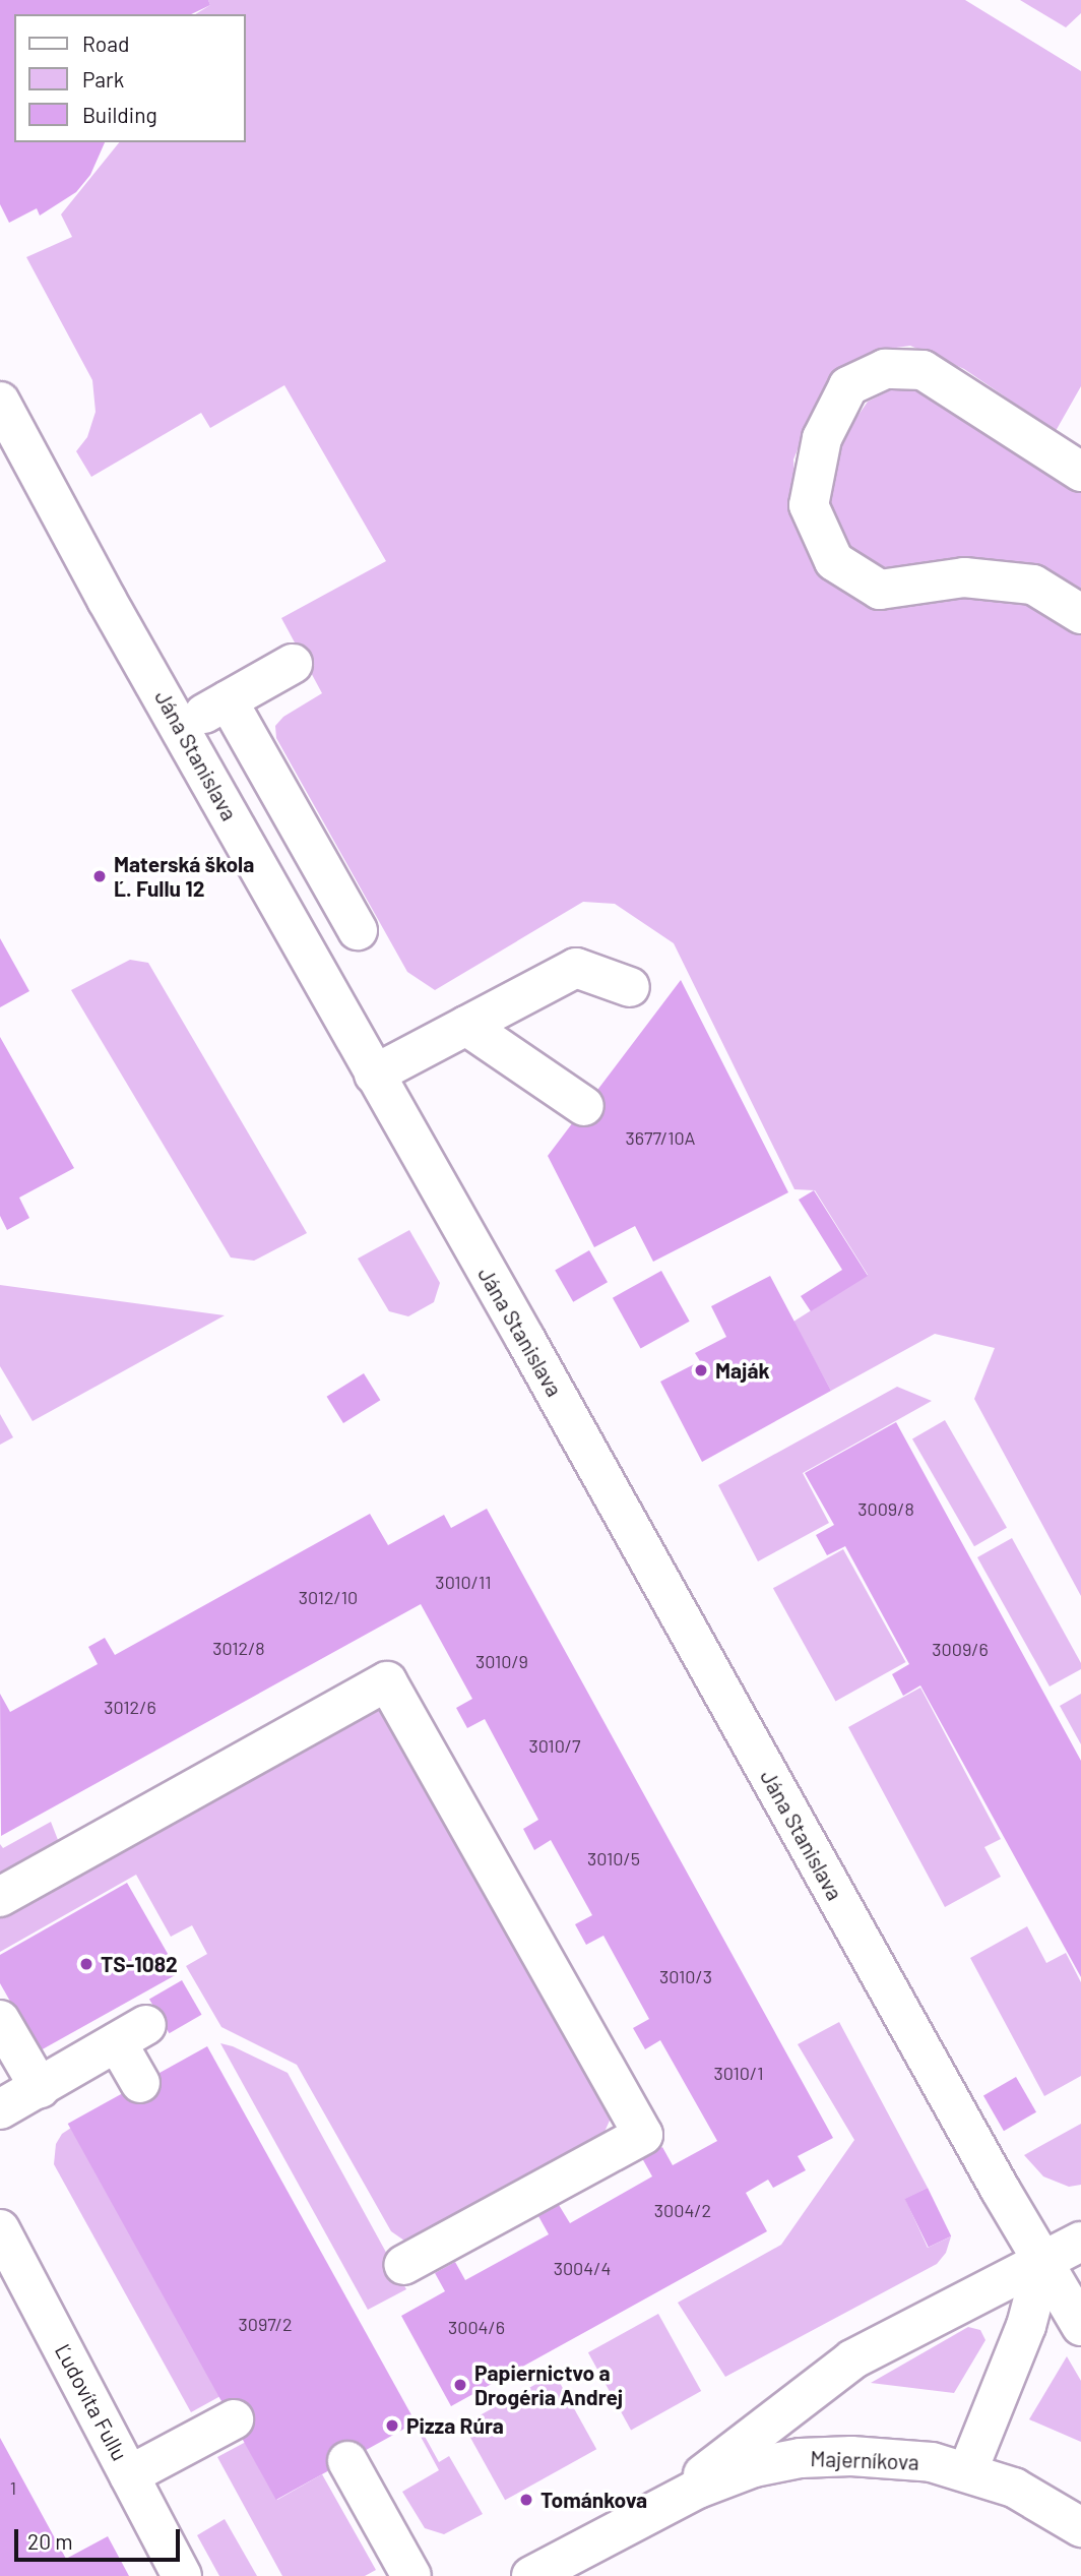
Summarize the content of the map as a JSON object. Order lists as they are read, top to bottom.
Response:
{
  "streets": {
    "street": ["Jána Stanislava", "Ľudovíta Fullu", "Majerníkova"]
  },
  "places": [
    "Materská škola Ľ. Fullu 12",
    "Maják",
    "TS-1082",
    "Papiernictvo a Drogéria Andrej",
    "Pizza Rúra",
    "Tománkova"
  ],
  "house_numbers": [
    "3677/10A",
    "3009/8",
    "3010/11",
    "3012/10",
    "3012/8",
    "3009/6",
    "3010/9",
    "3012/6",
    "3010/7",
    "3010/5",
    "3010/3",
    "3010/1",
    "3004/2",
    "3004/4",
    "3097/2",
    "3004/6",
    "1"
  ],
  "legend": ["Road", "Park", "Building"],
  "scale_bar": "20 m"
}
